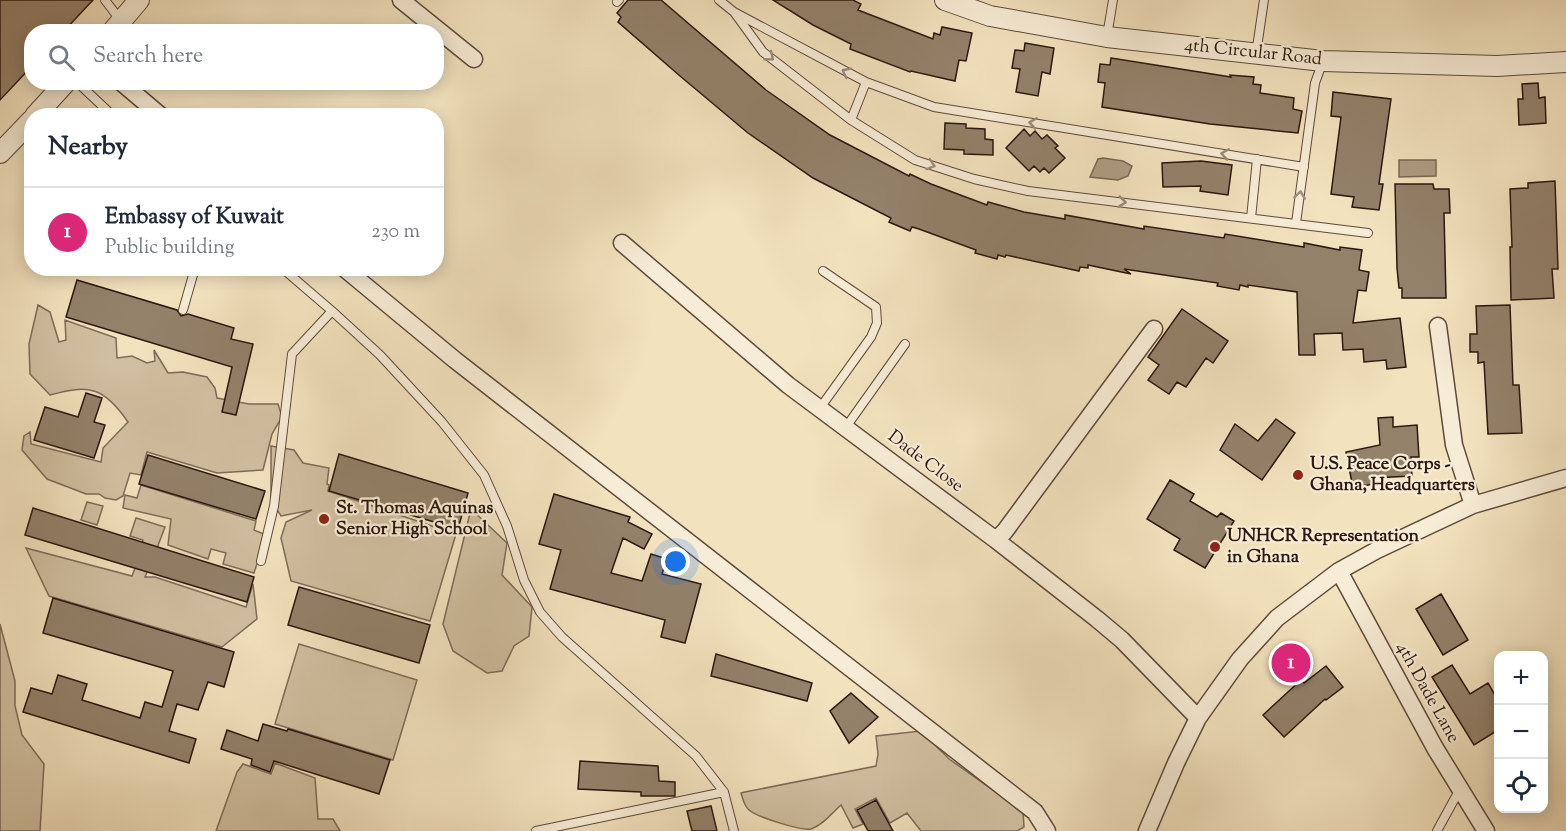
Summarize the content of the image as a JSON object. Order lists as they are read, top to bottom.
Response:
{
  "streets": {
    "street": ["4th Circular Road", "Dade Close", "4th Dade Lane"]
  },
  "places": ["U.S. Peace Corps - Ghana, Headquarters", "St. Thomas Aquinas Senior High School", "UNHCR Representation in Ghana"],
  "page": {
    "search": "Search here",
    "heading": "Nearby",
    "list": [
      {
        "mark": "1",
        "name": "Embassy of Kuwait",
        "note": "Public building",
        "value": "230 m"
      }
    ],
    "pins": "1",
    "map_buttons": ["+", "−"]
  }
}
